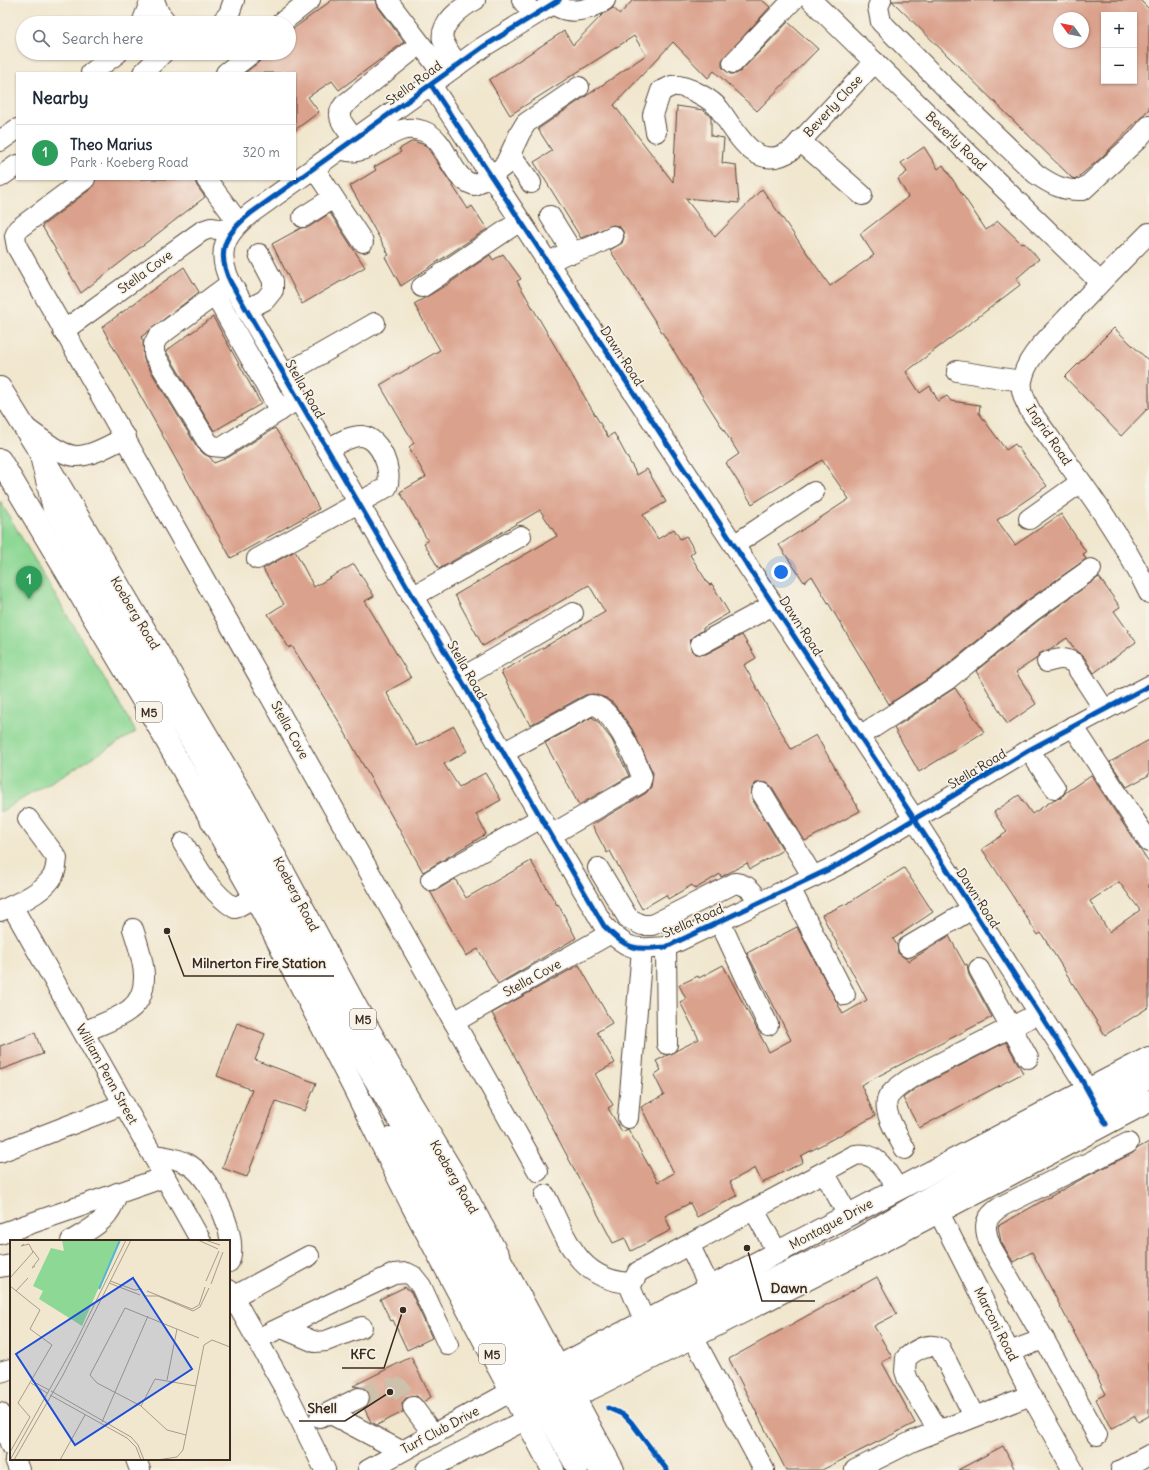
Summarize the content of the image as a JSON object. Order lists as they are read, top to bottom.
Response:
{
  "streets": {
    "main road": ["Koeberg Road", "M5", "Montague Drive"],
    "street": [
      "Stella Road",
      "Beverly Close",
      "Beverly Road",
      "Stella Cove",
      "Dawn Road",
      "Ingrid Road",
      "William Penn Street",
      "Marconi Road",
      "Turf Club Drive"
    ]
  },
  "crossings": [
    ["Stella Road", "Stella Cove"],
    ["Stella Road", "Dawn Road"],
    ["Beverly Close", "Beverly Road"],
    ["Dawn Road", "Montague Drive"],
    ["Koeberg Road", "Montague Drive"],
    ["Koeberg Road", "Turf Club Drive"],
    ["Montague Drive", "Marconi Road"],
    ["Montague Drive", "Turf Club Drive"]
  ],
  "places": [
    "Milnerton Fire Station",
    "Dawn",
    "KFC",
    "Shell"
  ],
  "north": "top left",
  "page": {
    "map_buttons": ["+", "−"],
    "search": "Search here",
    "heading": "Nearby",
    "list": [
      {
        "mark": "1",
        "name": "Theo Marius",
        "note": "Park · Koeberg Road",
        "value": "320 m"
      }
    ],
    "pins": "1"
  }
}
